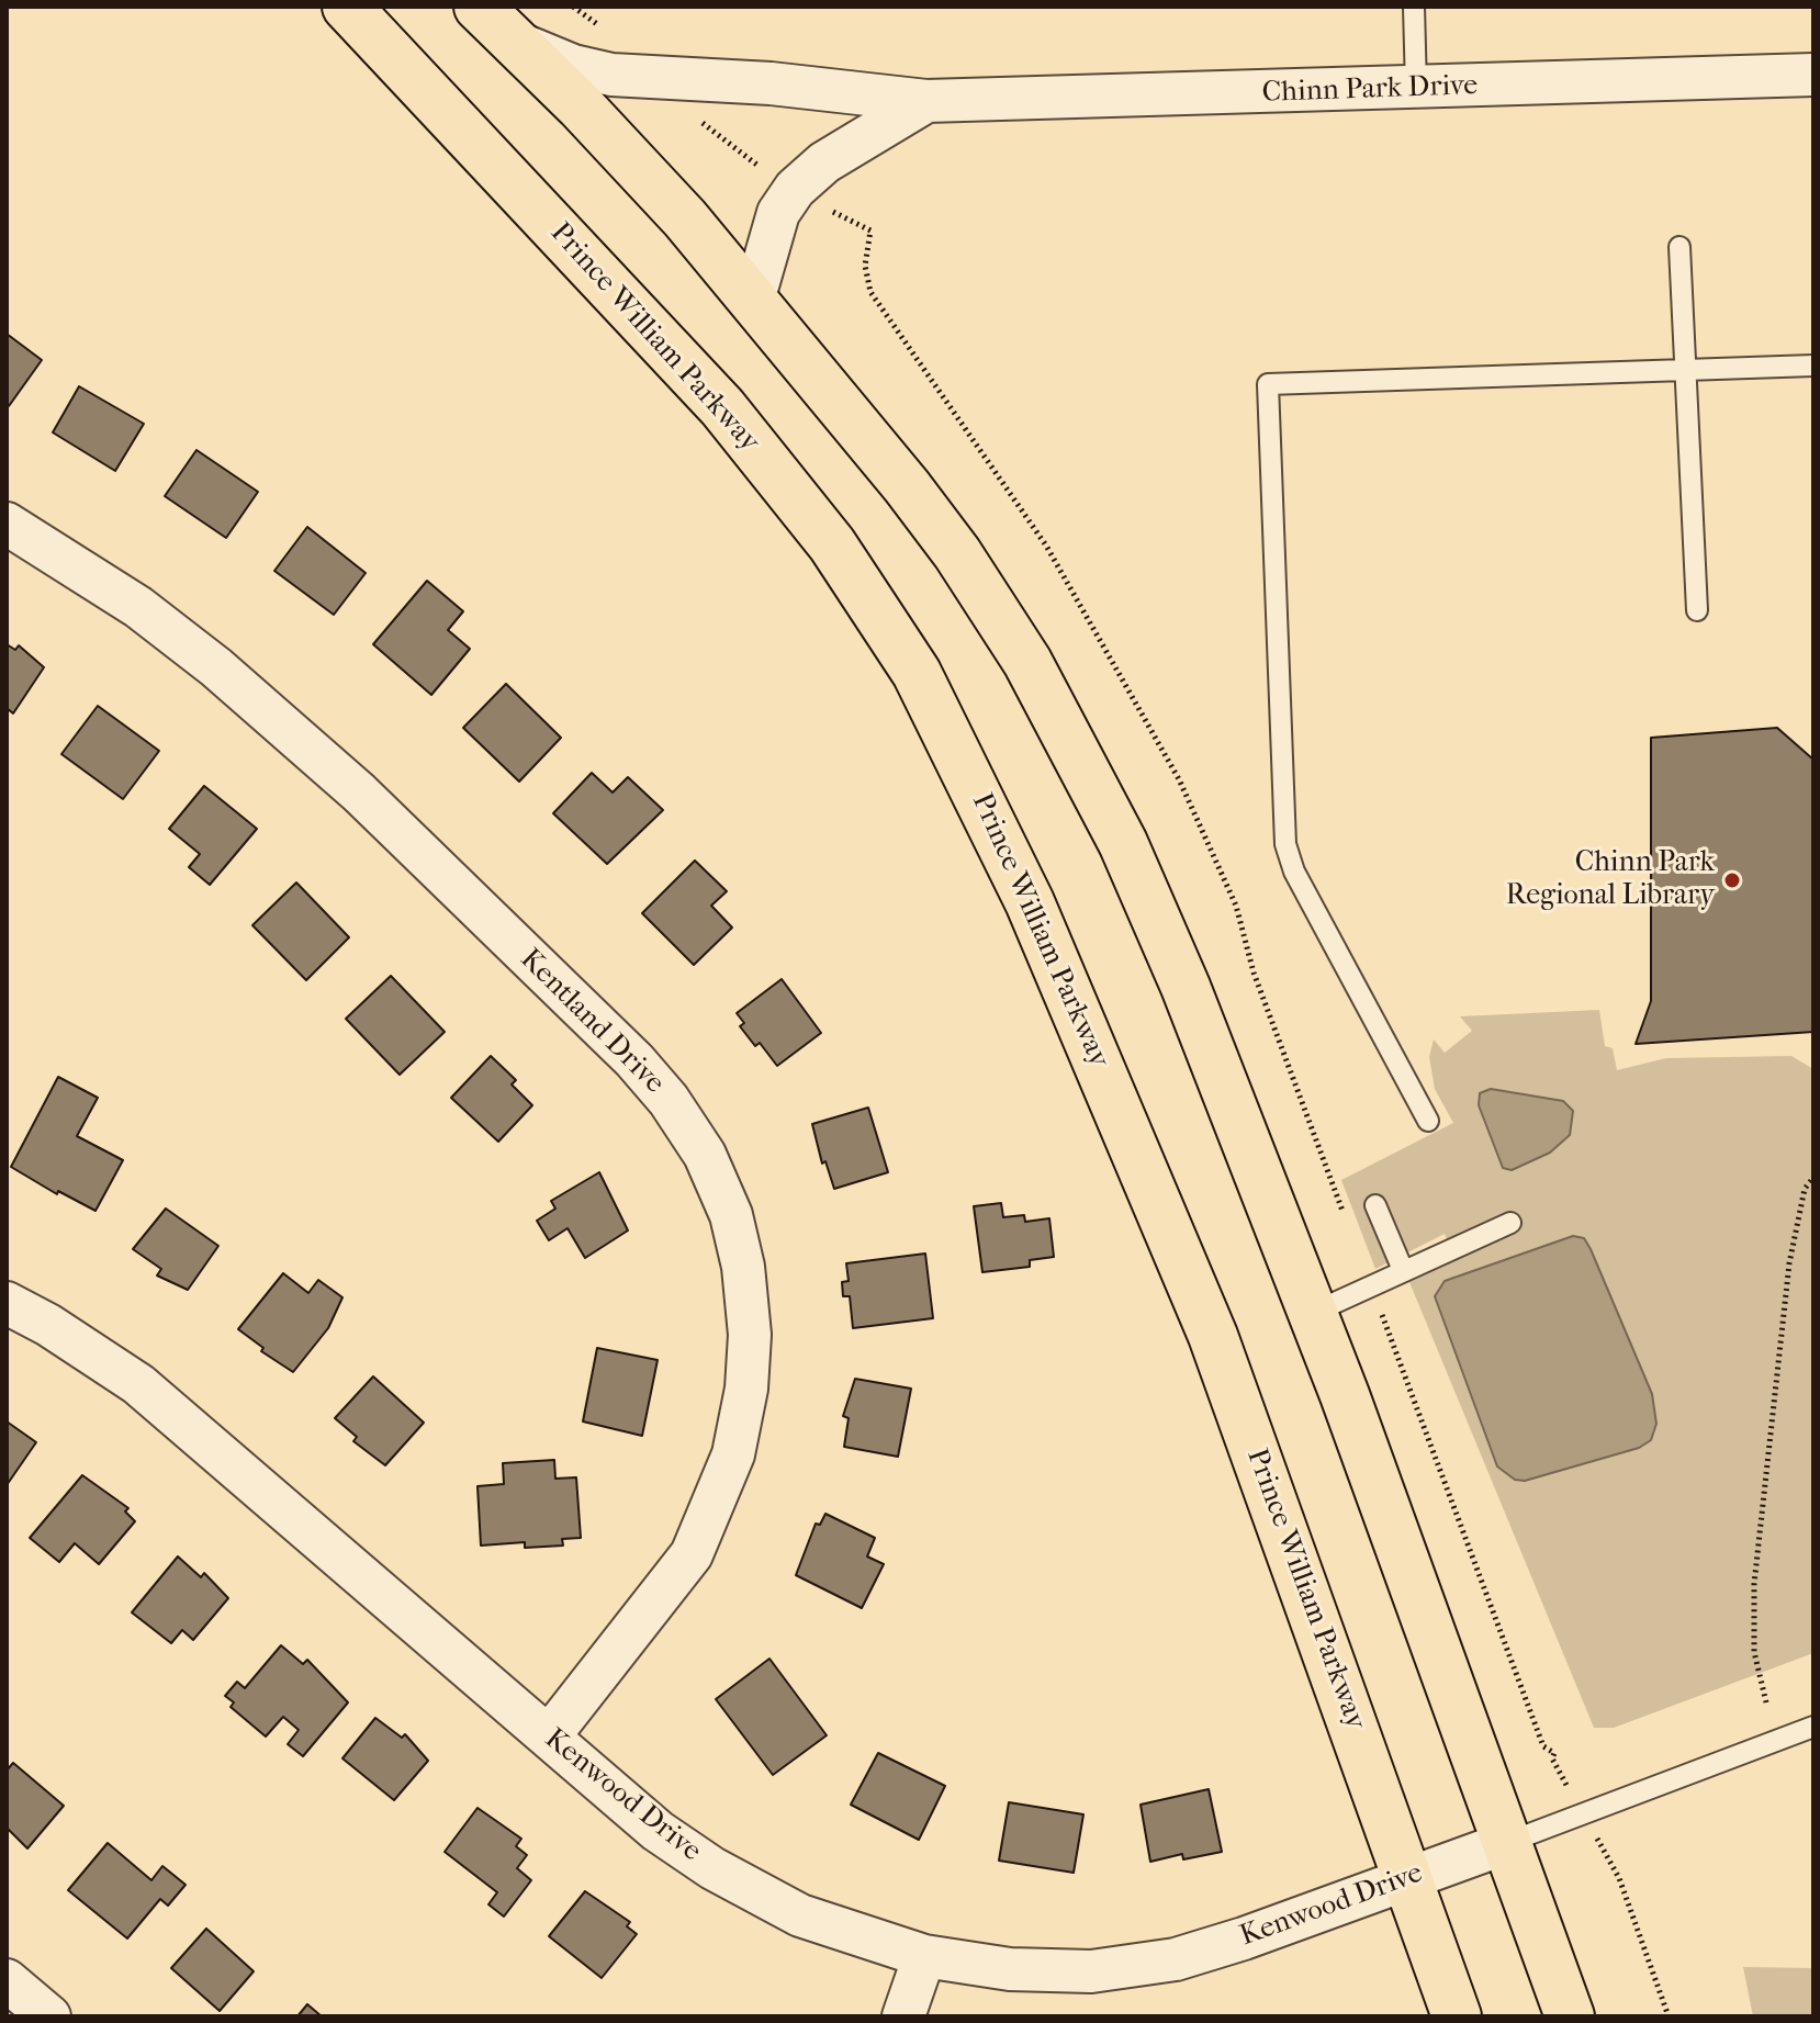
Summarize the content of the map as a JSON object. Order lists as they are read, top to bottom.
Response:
{
  "streets": {
    "highway": ["Prince William Parkway"],
    "street": ["Chinn Park Drive", "Kentland Drive", "Kenwood Drive"]
  },
  "crossings": [
    ["Prince William Parkway", "Kenwood Drive"],
    ["Kentland Drive", "Kenwood Drive"]
  ],
  "places": ["Chinn Park Regional Library"]
}
